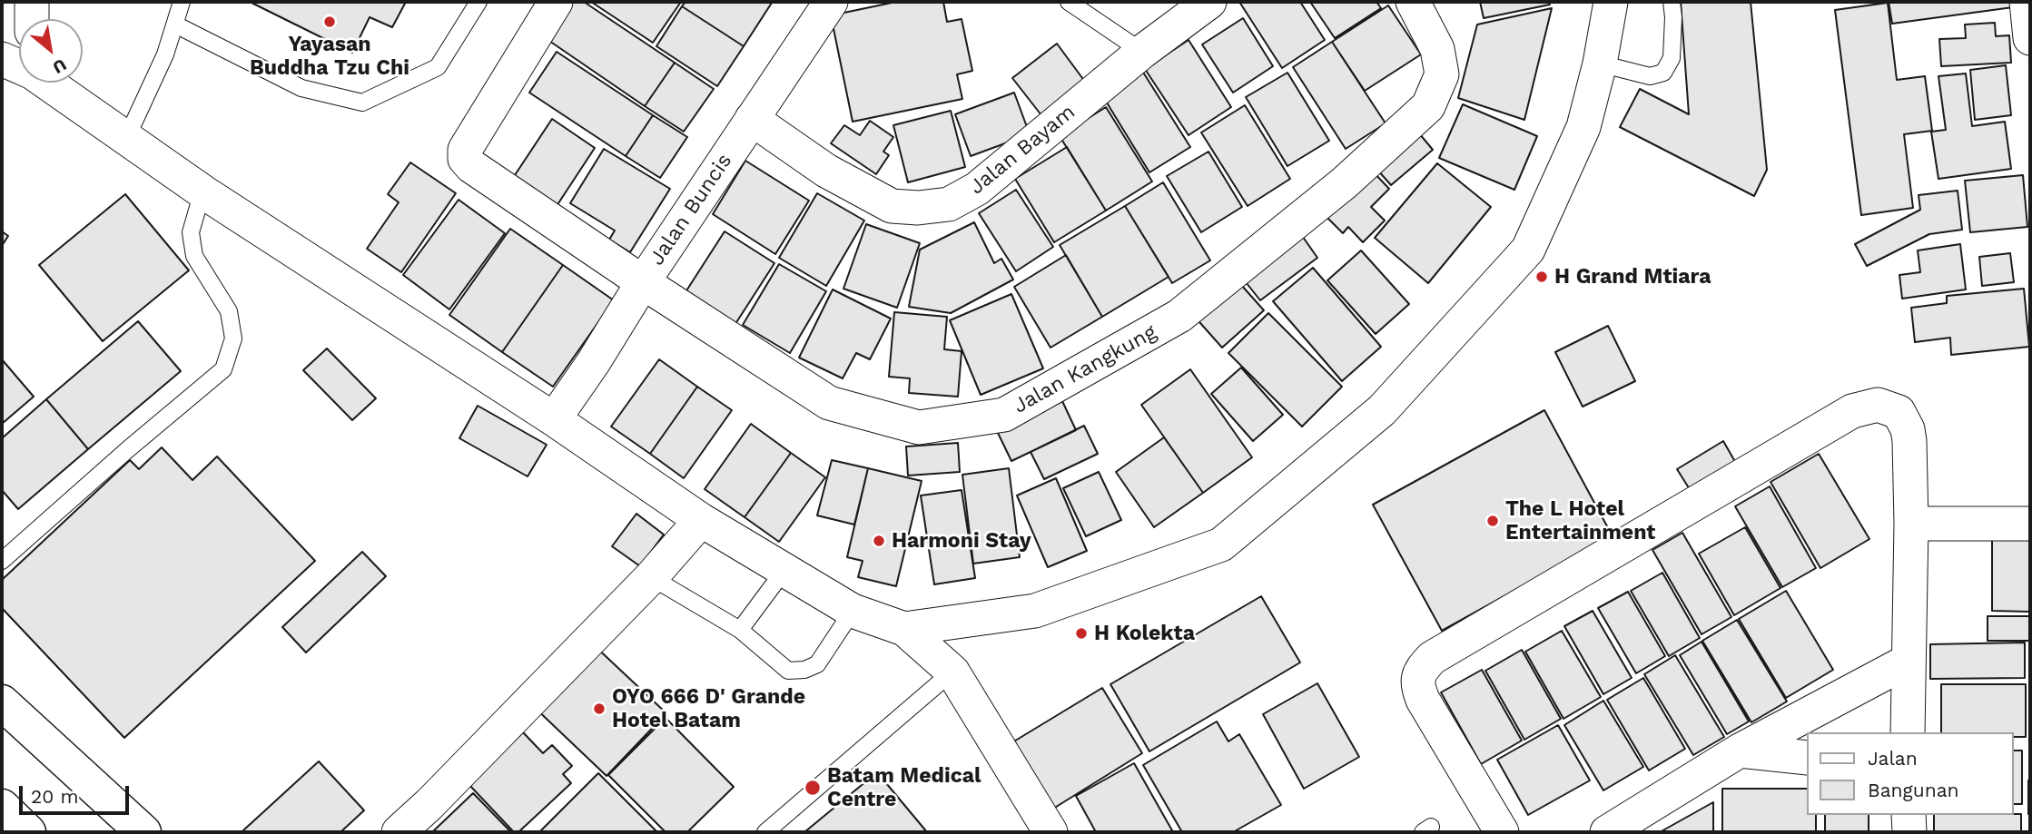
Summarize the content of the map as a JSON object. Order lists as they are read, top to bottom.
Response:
{
  "streets": {
    "street": ["Jalan Bayam", "Jalan Buncis", "Jalan Kangkung"]
  },
  "crossings": [
    ["Jalan Bayam", "Jalan Buncis"],
    ["Jalan Buncis", "Jalan Kangkung"]
  ],
  "places": [
    "Yayasan Buddha Tzu Chi",
    "H Grand Mtiara",
    "The L Hotel Entertainment",
    "Harmoni Stay",
    "H Kolekta",
    "OYO 666 D' Grande Hotel Batam",
    "Batam Medical Centre"
  ],
  "legend": ["Jalan", "Bangunan"],
  "scale_bar": "20 m",
  "north": "bottom right"
}
